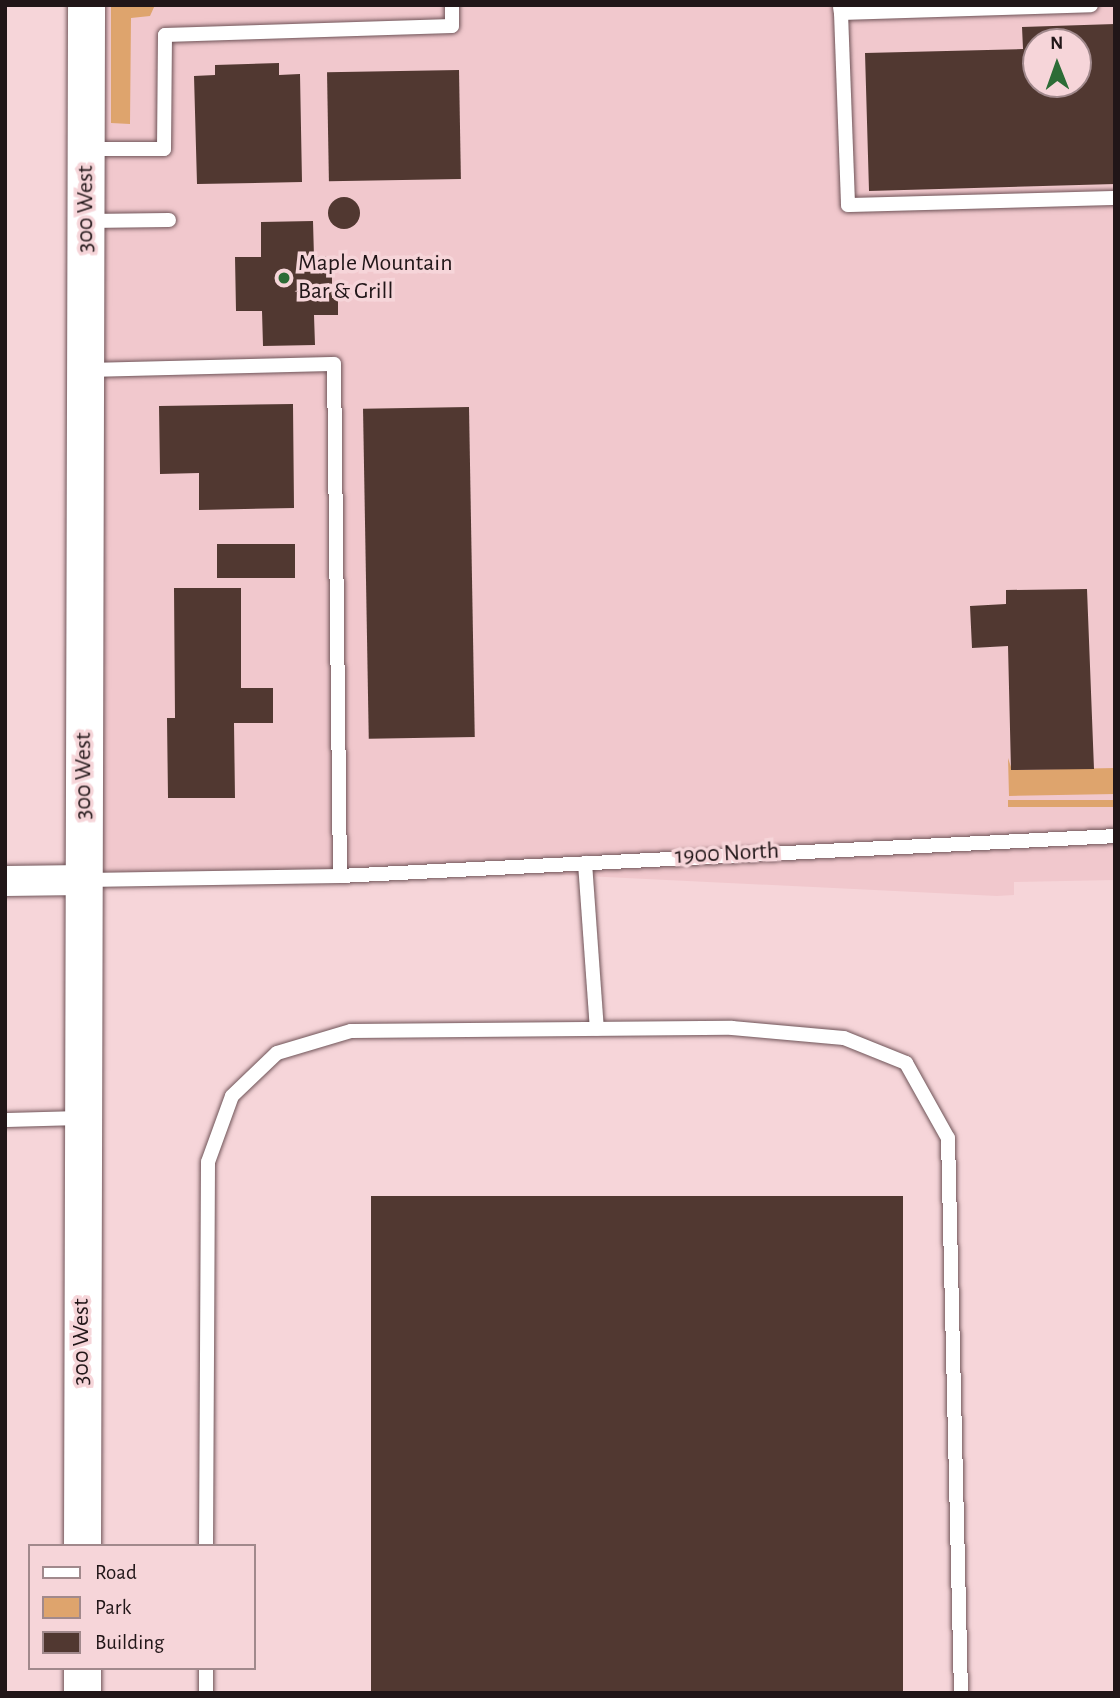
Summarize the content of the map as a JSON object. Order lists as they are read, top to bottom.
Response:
{
  "streets": {
    "street": ["300 West"],
    "lane": ["1900 North"]
  },
  "crossings": [
    ["300 West", "1900 North"]
  ],
  "places": ["Maple Mountain Bar & Grill"],
  "legend": ["Road", "Park", "Building"],
  "north": "top"
}
